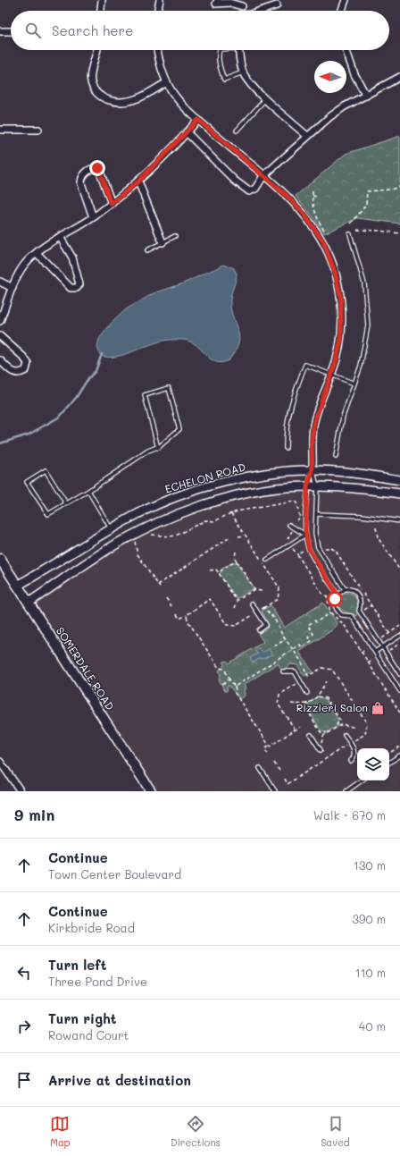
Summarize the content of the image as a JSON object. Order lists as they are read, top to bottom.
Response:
{
  "streets": {
    "main road": ["SOMERDALE ROAD"],
    "street": ["ECHELON ROAD"]
  },
  "crossings": [
    ["ECHELON ROAD", "SOMERDALE ROAD"]
  ],
  "places": {
    "shop": ["Rizzieri Salon"]
  },
  "north": "left",
  "page": {
    "search": "Search here",
    "heading": ["9 min", "Walk · 670 m"],
    "list": [
      ["Continue", "Town Center Boulevard", "130 m"],
      ["Continue", "Kirkbride Road", "390 m"],
      ["Turn left", "Three Pond Drive", "110 m"],
      ["Turn right", "Rowand Court", "40 m"],
      "Arrive at destination"
    ],
    "nav": ["Map", "Directions", "Saved"]
  }
}
